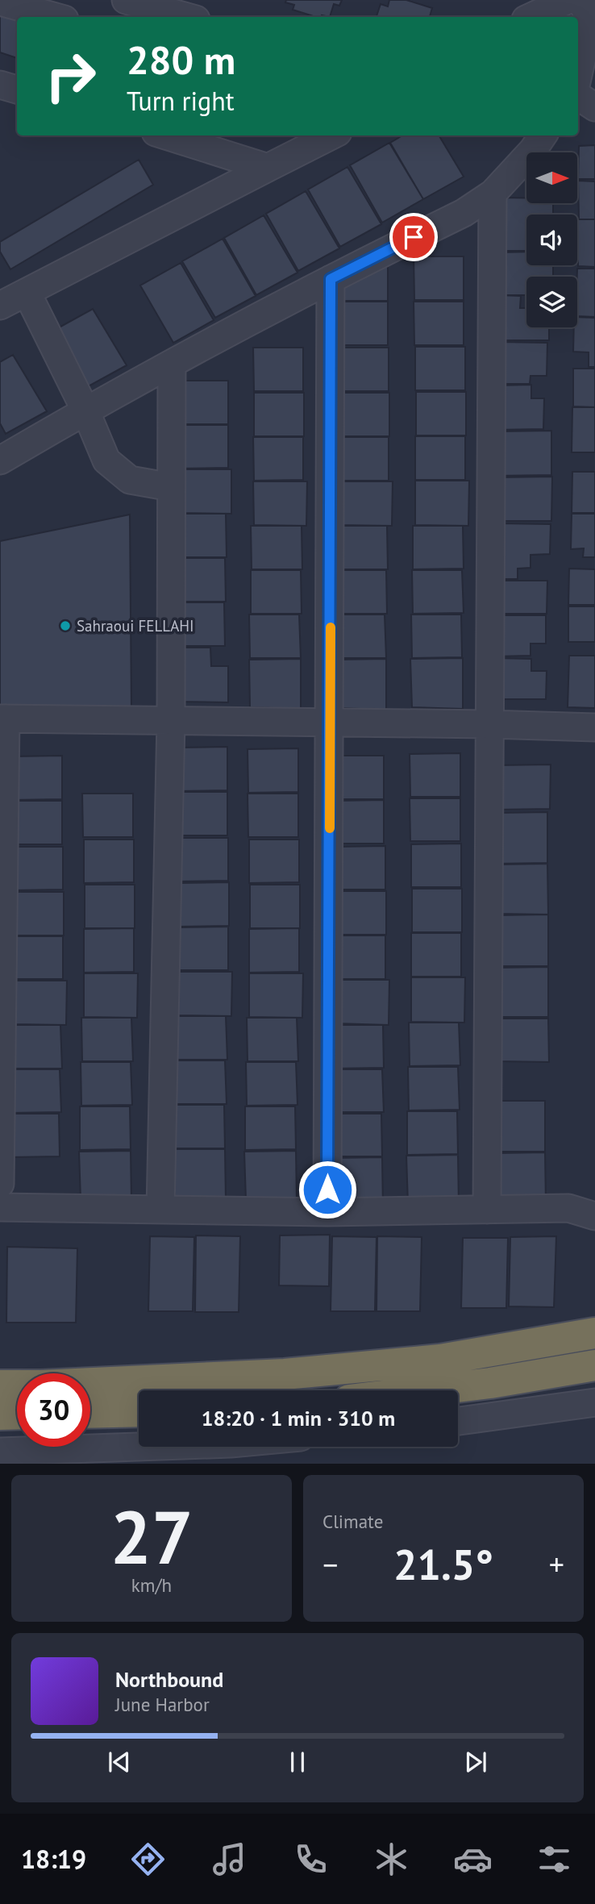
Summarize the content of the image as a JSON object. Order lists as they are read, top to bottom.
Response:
{
  "places": ["Sahraoui FELLAHI"],
  "north": "right",
  "page": {
    "turn": ["280 m", "Turn right"],
    "limit": "30",
    "trip": "18:20 · 1 min · 310 m",
    "tile": [
      ["27", "km/h"],
      "Climate"
    ],
    "heat": ["−", "21.5°", "+"],
    "song": ["Northbound", "June Harbor"],
    "tabs": "18:19"
  }
}
